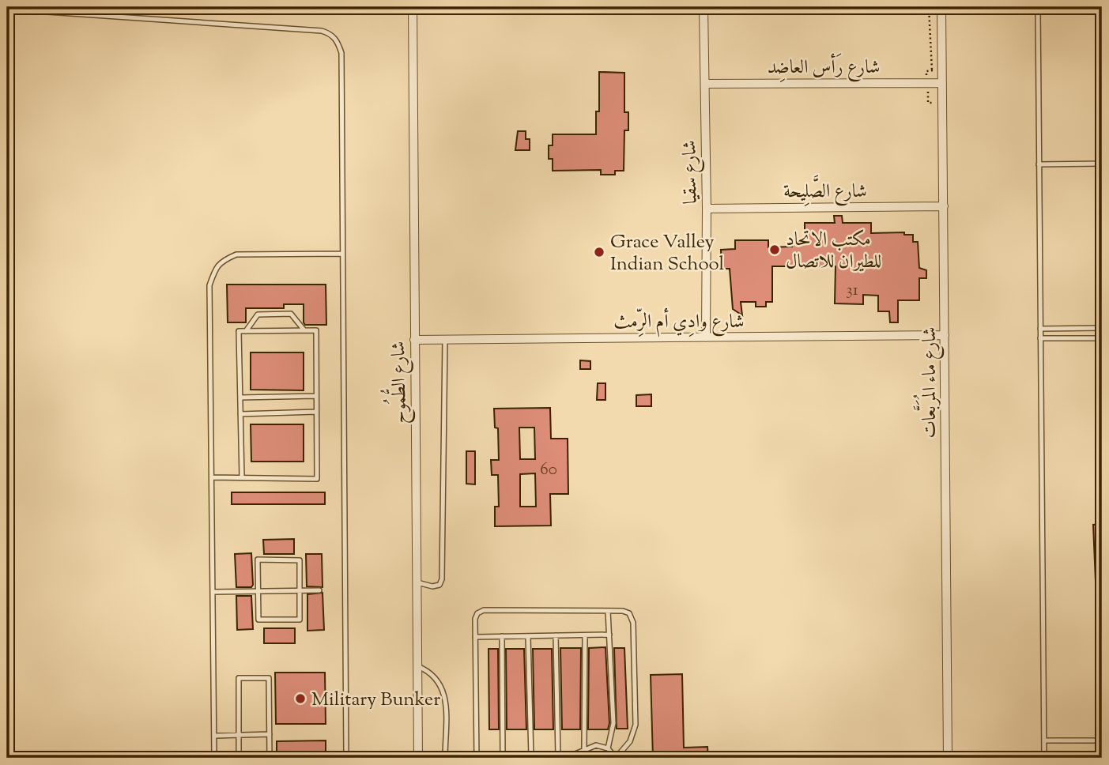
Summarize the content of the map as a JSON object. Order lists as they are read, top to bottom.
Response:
{
  "streets": {
    "street": [
      "شارع رَأس العاضِد",
      "شارع سقيا",
      "شارع الصَّلِيحة",
      "شارع وادِي أم الرِّمث",
      "شارع الطُّمُوح",
      "شارع ماء المُرَبَّعات"
    ]
  },
  "crossings": [
    ["شارع رَأس العاضِد", "شارع سقيا"],
    ["شارع رَأس العاضِد", "شارع ماء المُرَبَّعات"],
    ["شارع سقيا", "شارع الصَّلِيحة"],
    ["شارع سقيا", "شارع وادِي أم الرِّمث"],
    ["شارع الصَّلِيحة", "شارع ماء المُرَبَّعات"],
    ["شارع وادِي أم الرِّمث", "شارع الطُّمُوح"],
    ["شارع وادِي أم الرِّمث", "شارع ماء المُرَبَّعات"]
  ],
  "places": ["مكتب الاتحاد للطيران للاتصال", "Grace Valley Indian School", "Military Bunker"],
  "house_numbers": ["31", "60"]
}
